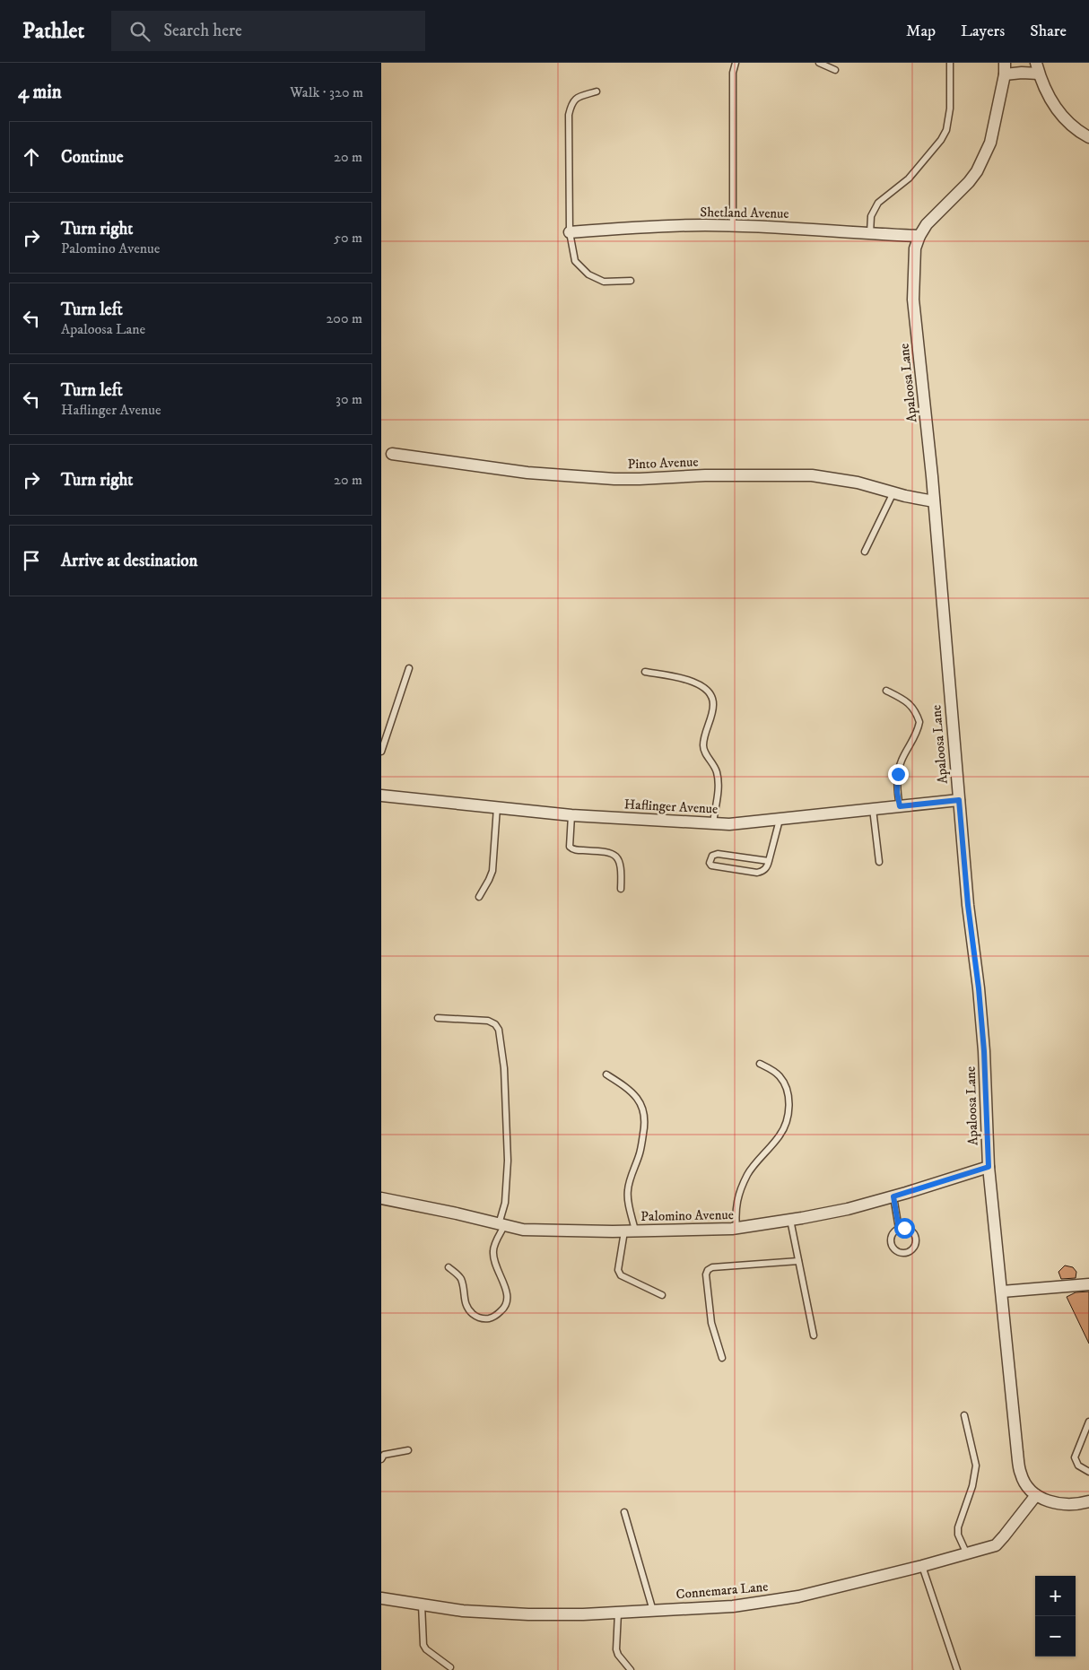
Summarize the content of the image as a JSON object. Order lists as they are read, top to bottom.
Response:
{
  "streets": {
    "street": [
      "Shetland Avenue",
      "Apaloosa Lane",
      "Pinto Avenue",
      "Haflinger Avenue",
      "Palomino Avenue",
      "Connemara Lane"
    ]
  },
  "crossings": [
    ["Shetland Avenue", "Apaloosa Lane"],
    ["Apaloosa Lane", "Pinto Avenue"],
    ["Apaloosa Lane", "Haflinger Avenue"],
    ["Apaloosa Lane", "Palomino Avenue"],
    ["Apaloosa Lane", "Connemara Lane"]
  ],
  "page": {
    "header": "Pathlet",
    "search": "Search here",
    "nav": ["Map", "Layers", "Share"],
    "heading": ["4 min", "Walk · 320 m"],
    "list": [
      ["Continue", "20 m"],
      ["Turn right", "Palomino Avenue", "50 m"],
      ["Turn left", "Apaloosa Lane", "200 m"],
      ["Turn left", "Haflinger Avenue", "30 m"],
      ["Turn right", "20 m"],
      "Arrive at destination"
    ],
    "map_buttons": ["+", "−"]
  }
}
